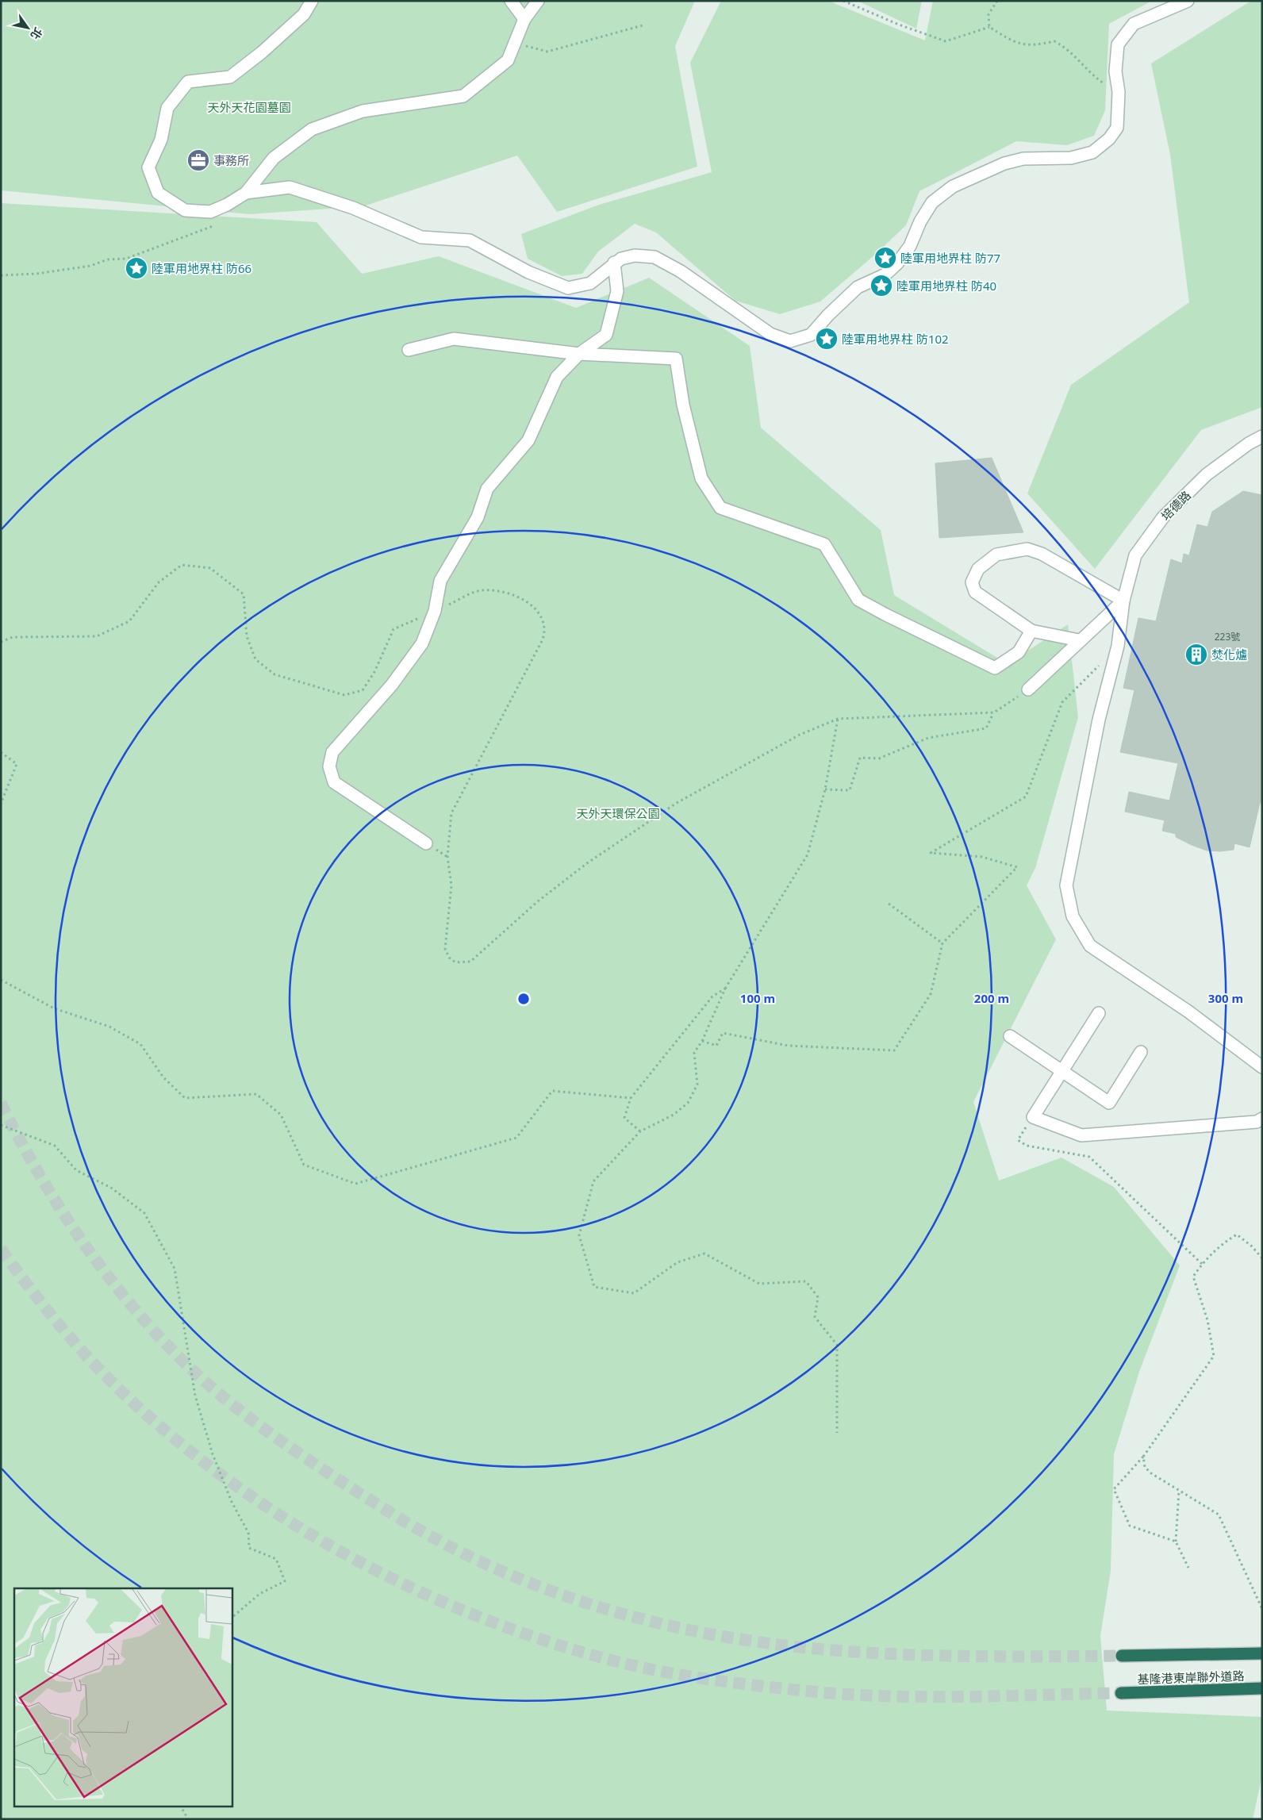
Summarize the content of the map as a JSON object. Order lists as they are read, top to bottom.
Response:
{
  "streets": {
    "highway": ["基隆港東岸聯外道路"],
    "street": ["培德路"]
  },
  "parks": ["天外天花園墓園", "天外天環保公園"],
  "places": {
    "office": ["事務所"],
    "place": [
      "陸軍用地界柱 防77",
      "陸軍用地界柱 防66",
      "陸軍用地界柱 防40",
      "陸軍用地界柱 防102"
    ],
    "building": ["焚化爐"]
  },
  "house_numbers": ["223號"],
  "north": "bottom right",
  "rings": ["100 m", "200 m", "300 m"]
}
